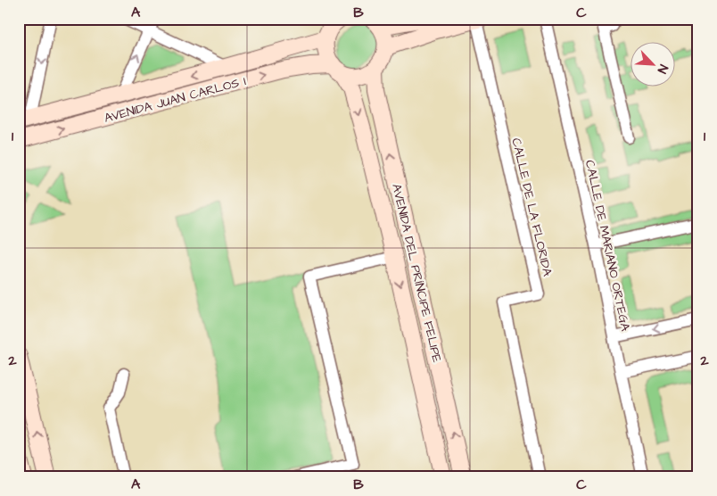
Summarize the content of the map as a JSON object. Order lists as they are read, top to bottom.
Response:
{
  "streets": {
    "street": [
      "AVENIDA JUAN CARLOS I",
      "CALLE DE LA FLORIDA",
      "CALLE DE MARIANO ORTEGA",
      "AVENIDA DEL PRÍNCIPE FELIPE"
    ]
  },
  "crossings": [
    ["AVENIDA JUAN CARLOS I", "AVENIDA DEL PRÍNCIPE FELIPE"]
  ],
  "north": "bottom right",
  "grid": {
    "columns": ["A", "B", "C"],
    "rows": ["1", "2"]
  }
}
